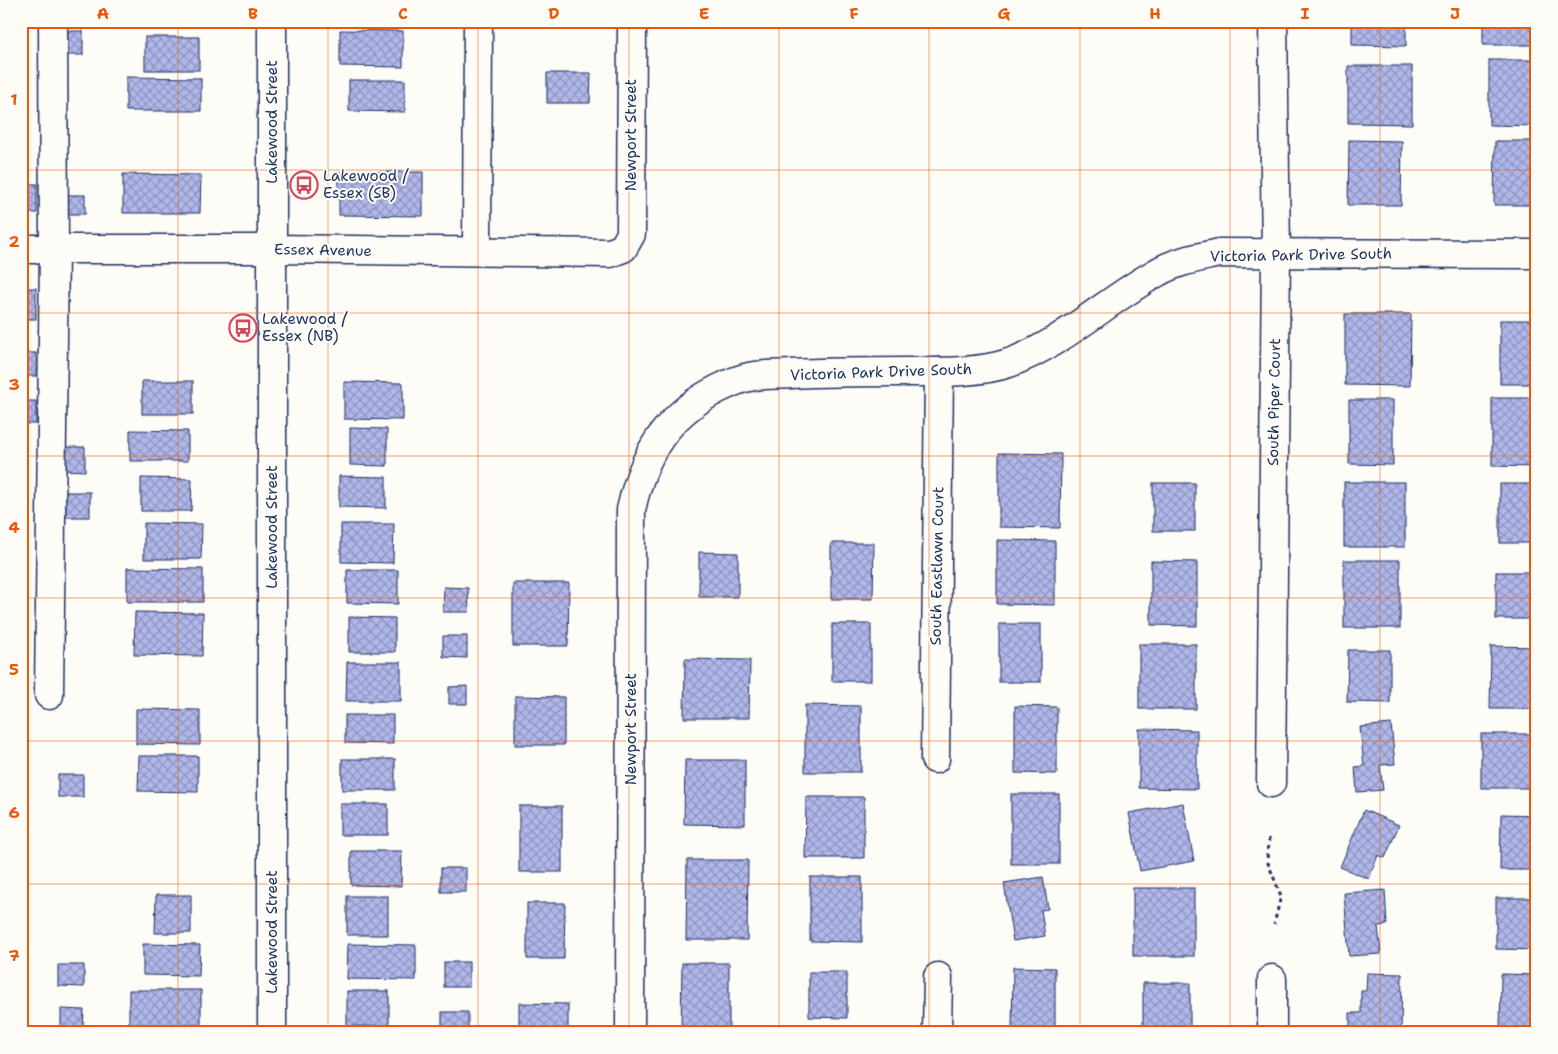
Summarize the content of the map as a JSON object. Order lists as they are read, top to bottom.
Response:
{
  "streets": {
    "street": [
      "Lakewood Street",
      "Newport Street",
      "Essex Avenue",
      "Victoria Park Drive South",
      "South Piper Court",
      "South Eastlawn Court"
    ]
  },
  "crossings": [
    ["Lakewood Street", "Essex Avenue"],
    ["Newport Street", "Essex Avenue"],
    ["Newport Street", "Victoria Park Drive South"],
    ["Victoria Park Drive South", "South Piper Court"],
    ["Victoria Park Drive South", "South Eastlawn Court"]
  ],
  "places": {
    "bus stop": ["Lakewood / Essex (SB)", "Lakewood / Essex (NB)"]
  },
  "grid": {
    "columns": [
      "A",
      "B",
      "C",
      "D",
      "E",
      "F",
      "G",
      "H",
      "I",
      "J"
    ],
    "rows": [
      "1",
      "2",
      "3",
      "4",
      "5",
      "6",
      "7"
    ]
  }
}
